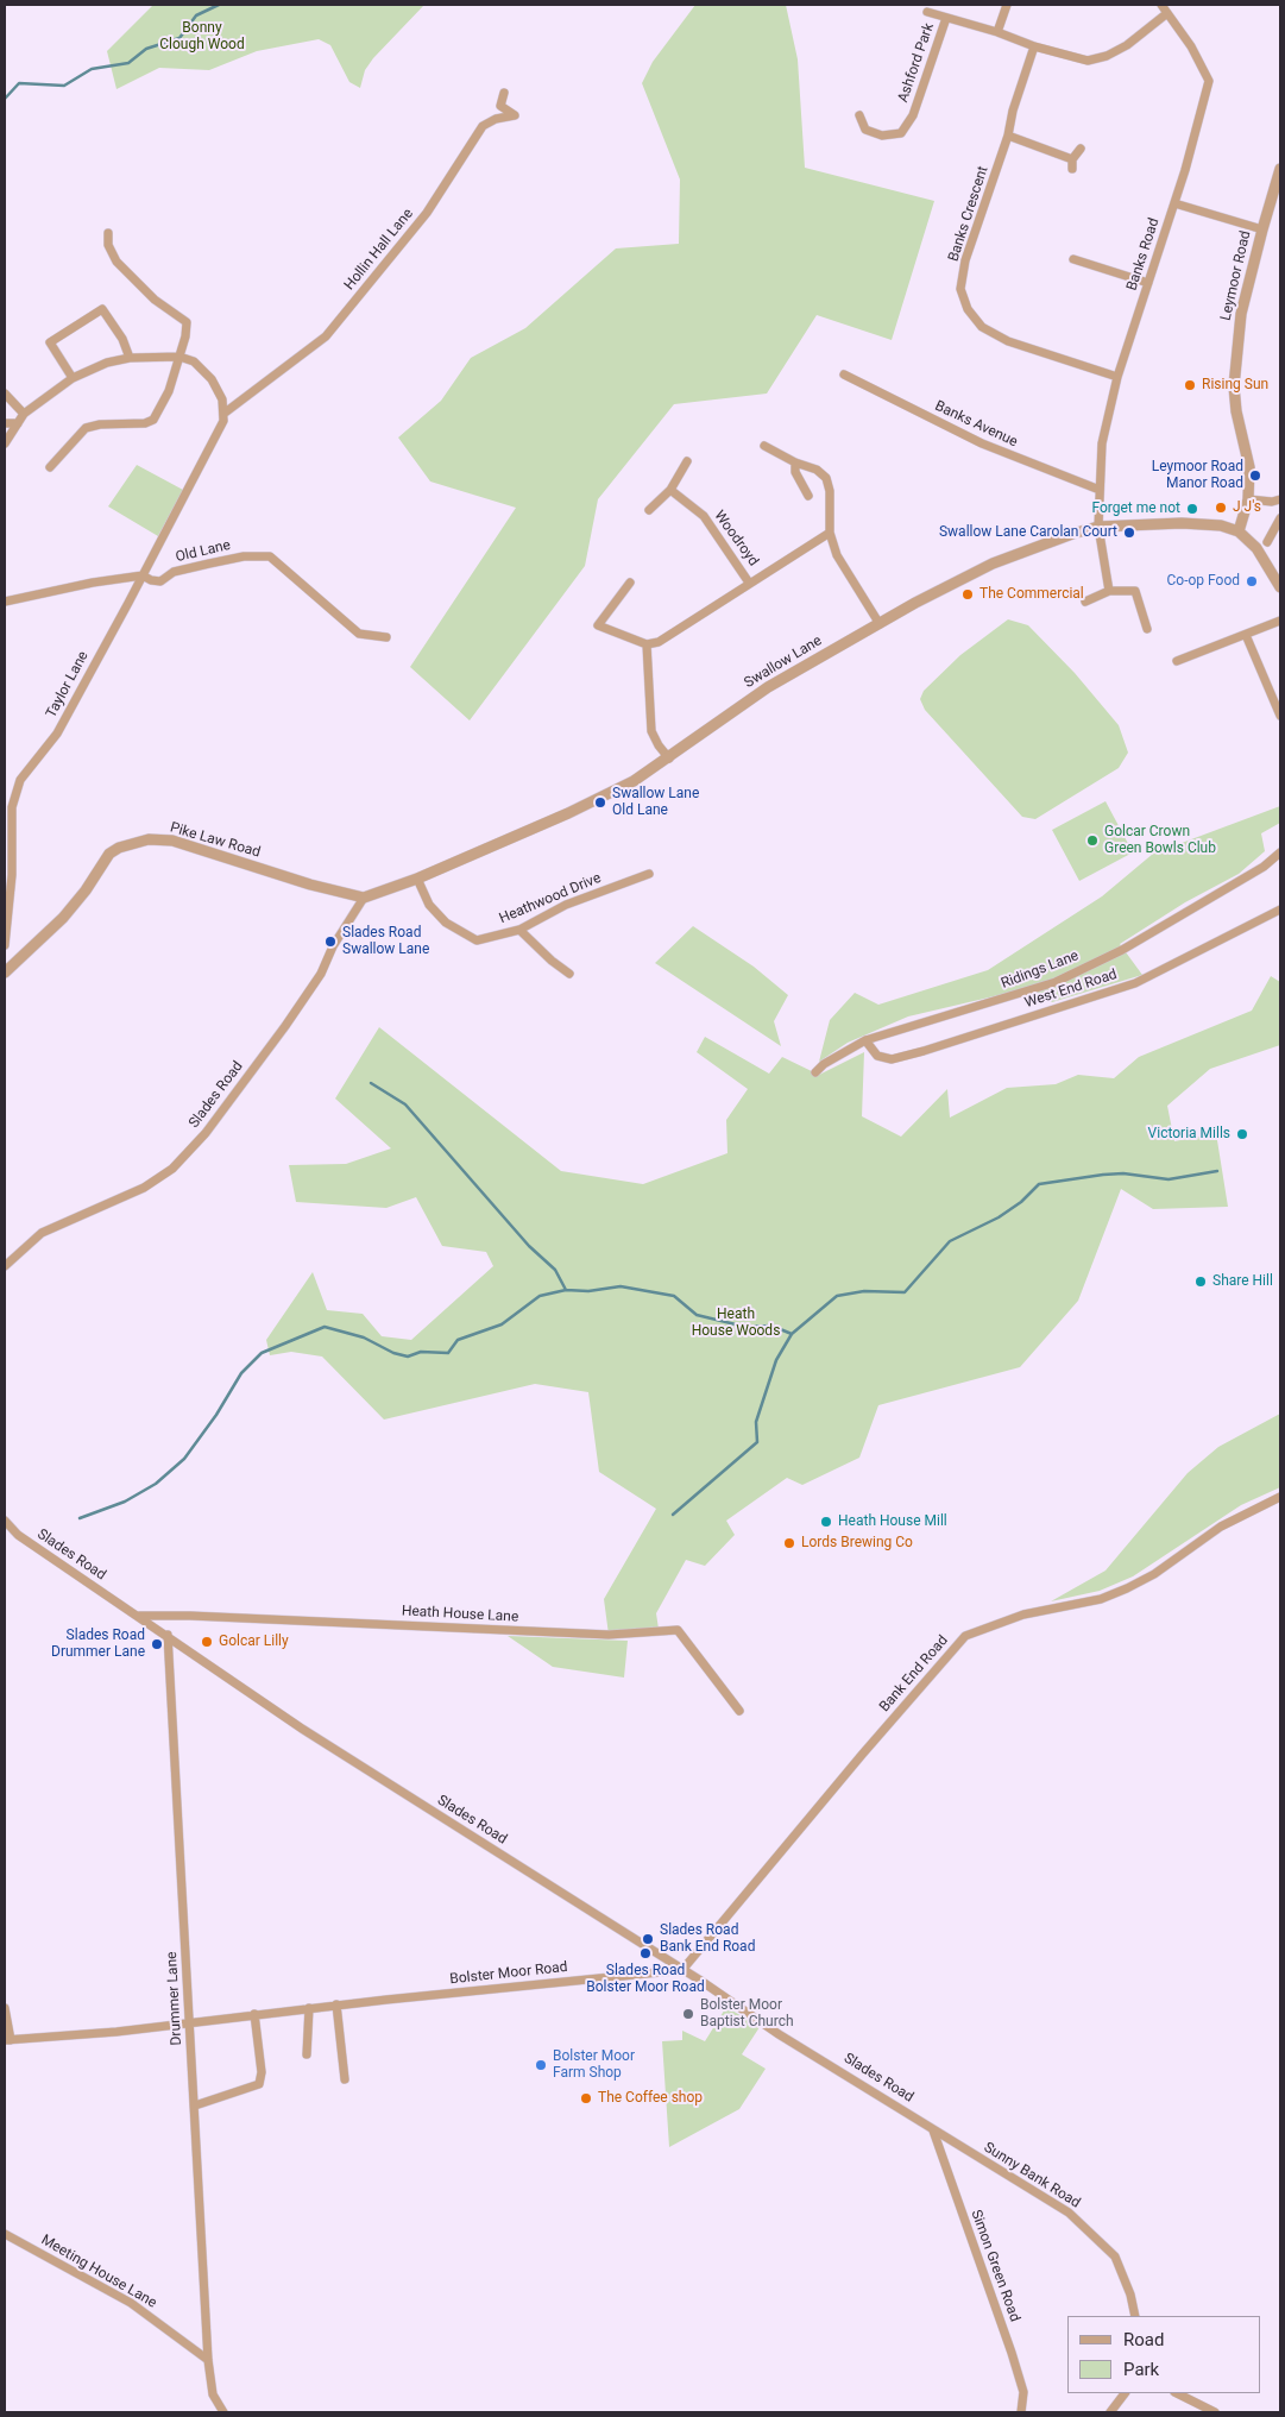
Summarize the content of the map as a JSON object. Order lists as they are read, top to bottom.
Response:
{
  "streets": {
    "street": [
      "Ashford Park",
      "Banks Crescent",
      "Hollin Hall Lane",
      "Banks Road",
      "Leymoor Road",
      "Banks Avenue",
      "Woodroyd",
      "Old Lane",
      "Swallow Lane",
      "Taylor Lane",
      "Pike Law Road",
      "Heathwood Drive",
      "Ridings Lane",
      "West End Road",
      "Slades Road",
      "Heath House Lane",
      "Bank End Road",
      "Bolster Moor Road",
      "Drummer Lane",
      "Sunny Bank Road",
      "Simon Green Road",
      "Meeting House Lane"
    ]
  },
  "crossings": [
    ["Ashford Park", "Banks Crescent"],
    ["Banks Crescent", "Banks Road"],
    ["Hollin Hall Lane", "Taylor Lane"],
    ["Banks Road", "Banks Avenue"],
    ["Banks Road", "Swallow Lane"],
    ["Leymoor Road", "Swallow Lane"],
    ["Old Lane", "Taylor Lane"],
    ["Swallow Lane", "Pike Law Road"],
    ["Swallow Lane", "Heathwood Drive"],
    ["Swallow Lane", "Slades Road"],
    ["Pike Law Road", "Slades Road"],
    ["Ridings Lane", "West End Road"],
    ["Slades Road", "Heath House Lane"],
    ["Slades Road", "Bank End Road"],
    ["Slades Road", "Bolster Moor Road"],
    ["Slades Road", "Drummer Lane"],
    ["Slades Road", "Sunny Bank Road"],
    ["Slades Road", "Simon Green Road"],
    ["Bank End Road", "Bolster Moor Road"],
    ["Bolster Moor Road", "Drummer Lane"],
    ["Drummer Lane", "Meeting House Lane"],
    ["Sunny Bank Road", "Simon Green Road"]
  ],
  "parks": ["Bonny Clough Wood", "Heath House Woods"],
  "places": [
    "Rising Sun",
    "Leymoor Road Manor Road",
    "J J's",
    "Forget me not",
    "Swallow Lane Carolan Court",
    "Co-op Food",
    "The Commercial",
    "Swallow Lane Old Lane",
    "Golcar Crown Green Bowls Club",
    "Slades Road Swallow Lane",
    "Victoria Mills",
    "Share Hill",
    "Heath House Mill",
    "Lords Brewing Co",
    "Golcar Lilly",
    "Slades Road Drummer Lane",
    "Slades Road Bank End Road",
    "Slades Road Bolster Moor Road",
    "Bolster Moor Baptist Church",
    "Bolster Moor Farm Shop",
    "The Coffee shop"
  ],
  "legend": ["Road", "Park"]
}
